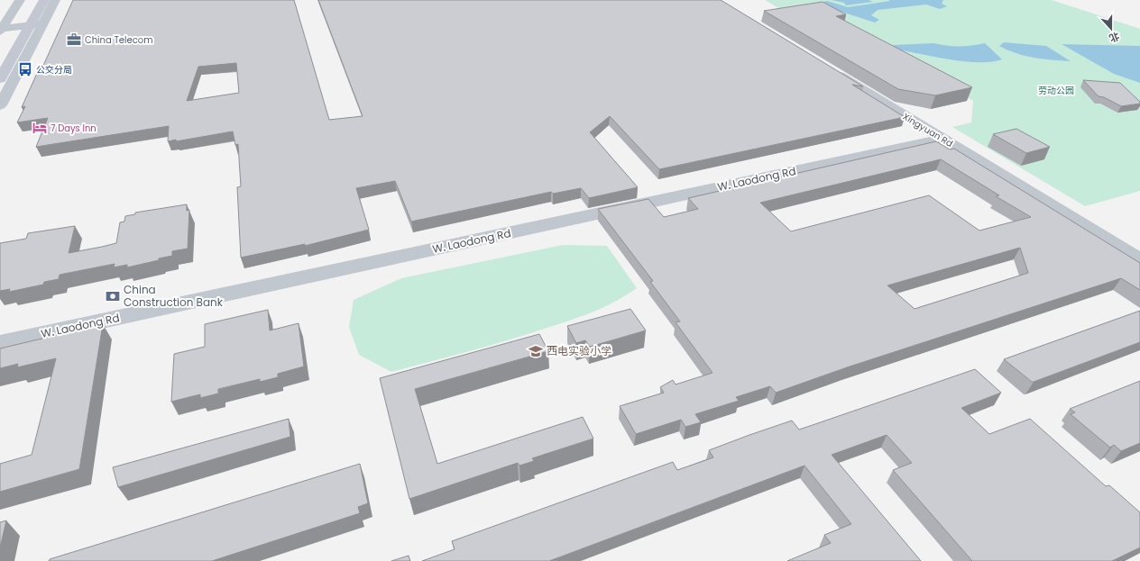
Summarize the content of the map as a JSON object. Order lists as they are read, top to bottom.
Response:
{
  "streets": {
    "street": ["Xingyuan Rd", "W. Laodong Rd"]
  },
  "crossings": [
    ["Xingyuan Rd", "W. Laodong Rd"]
  ],
  "parks": ["劳动公园"],
  "places": {
    "office": ["China Telecom"],
    "bus stop": ["公交分局"],
    "hotel": ["7 Days Inn"],
    "bank": ["China Construction Bank"],
    "school or university": ["西电实验小学"]
  },
  "north": "bottom"
}
